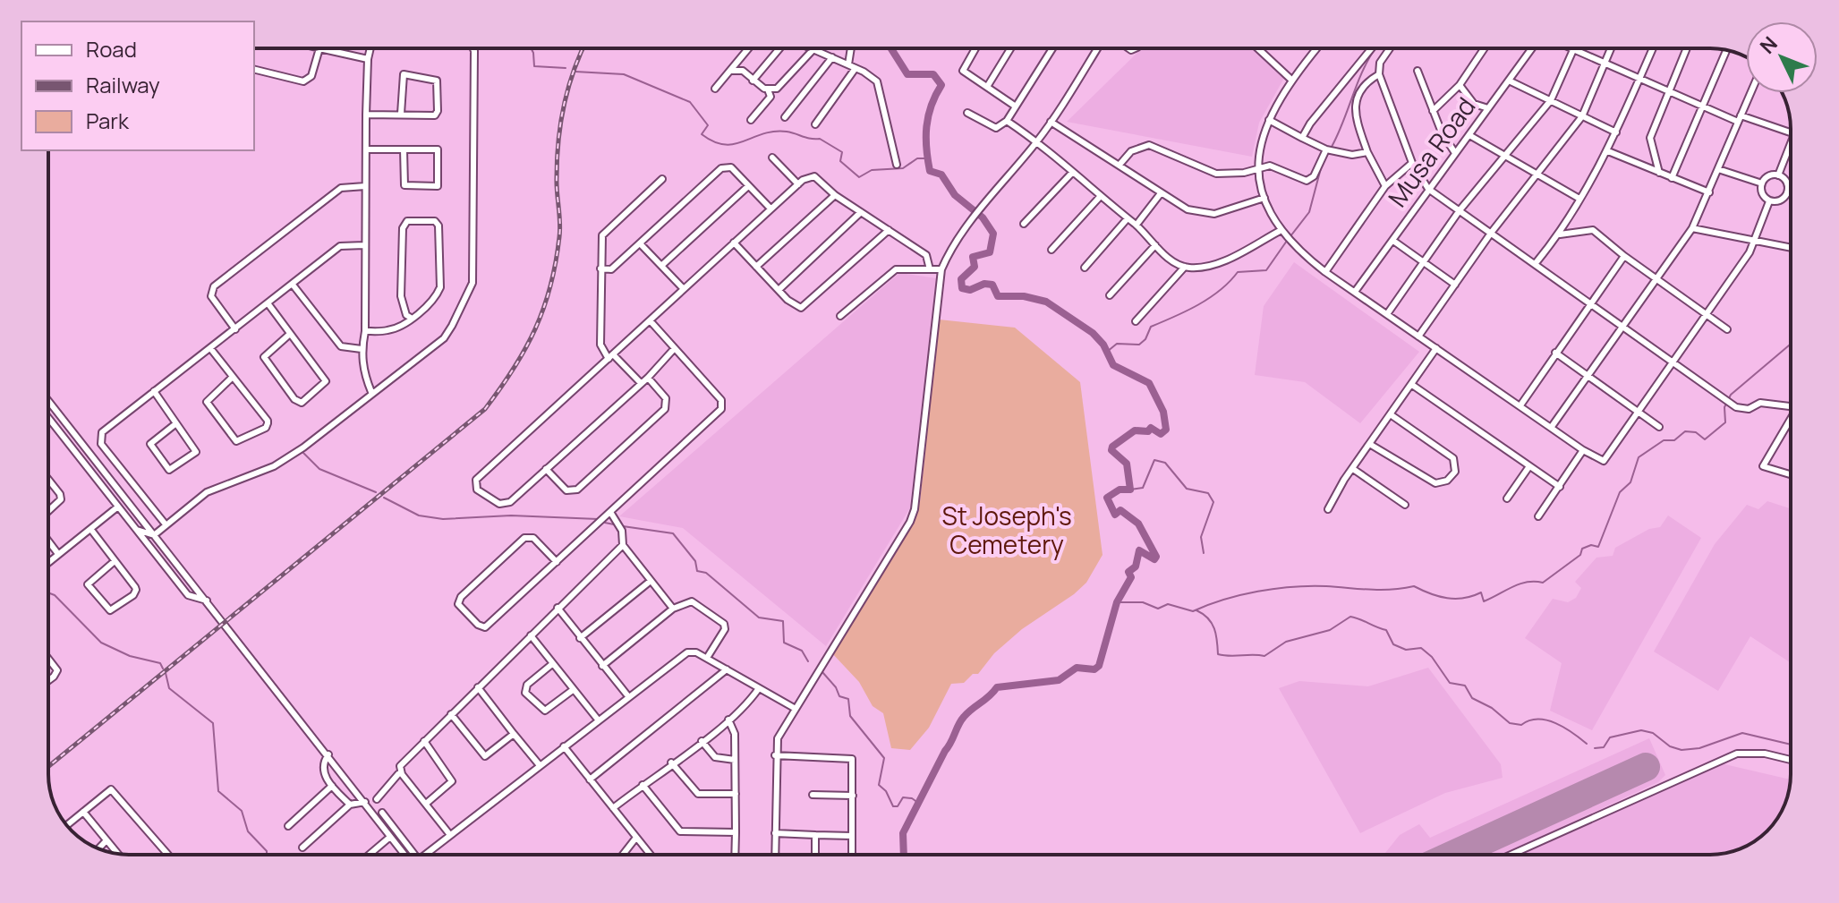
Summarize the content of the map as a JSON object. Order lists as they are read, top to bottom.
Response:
{
  "streets": {
    "street": ["Musa Road"]
  },
  "parks": ["St Joseph's Cemetery"],
  "legend": ["Road", "Railway", "Park"],
  "north": "top left"
}
